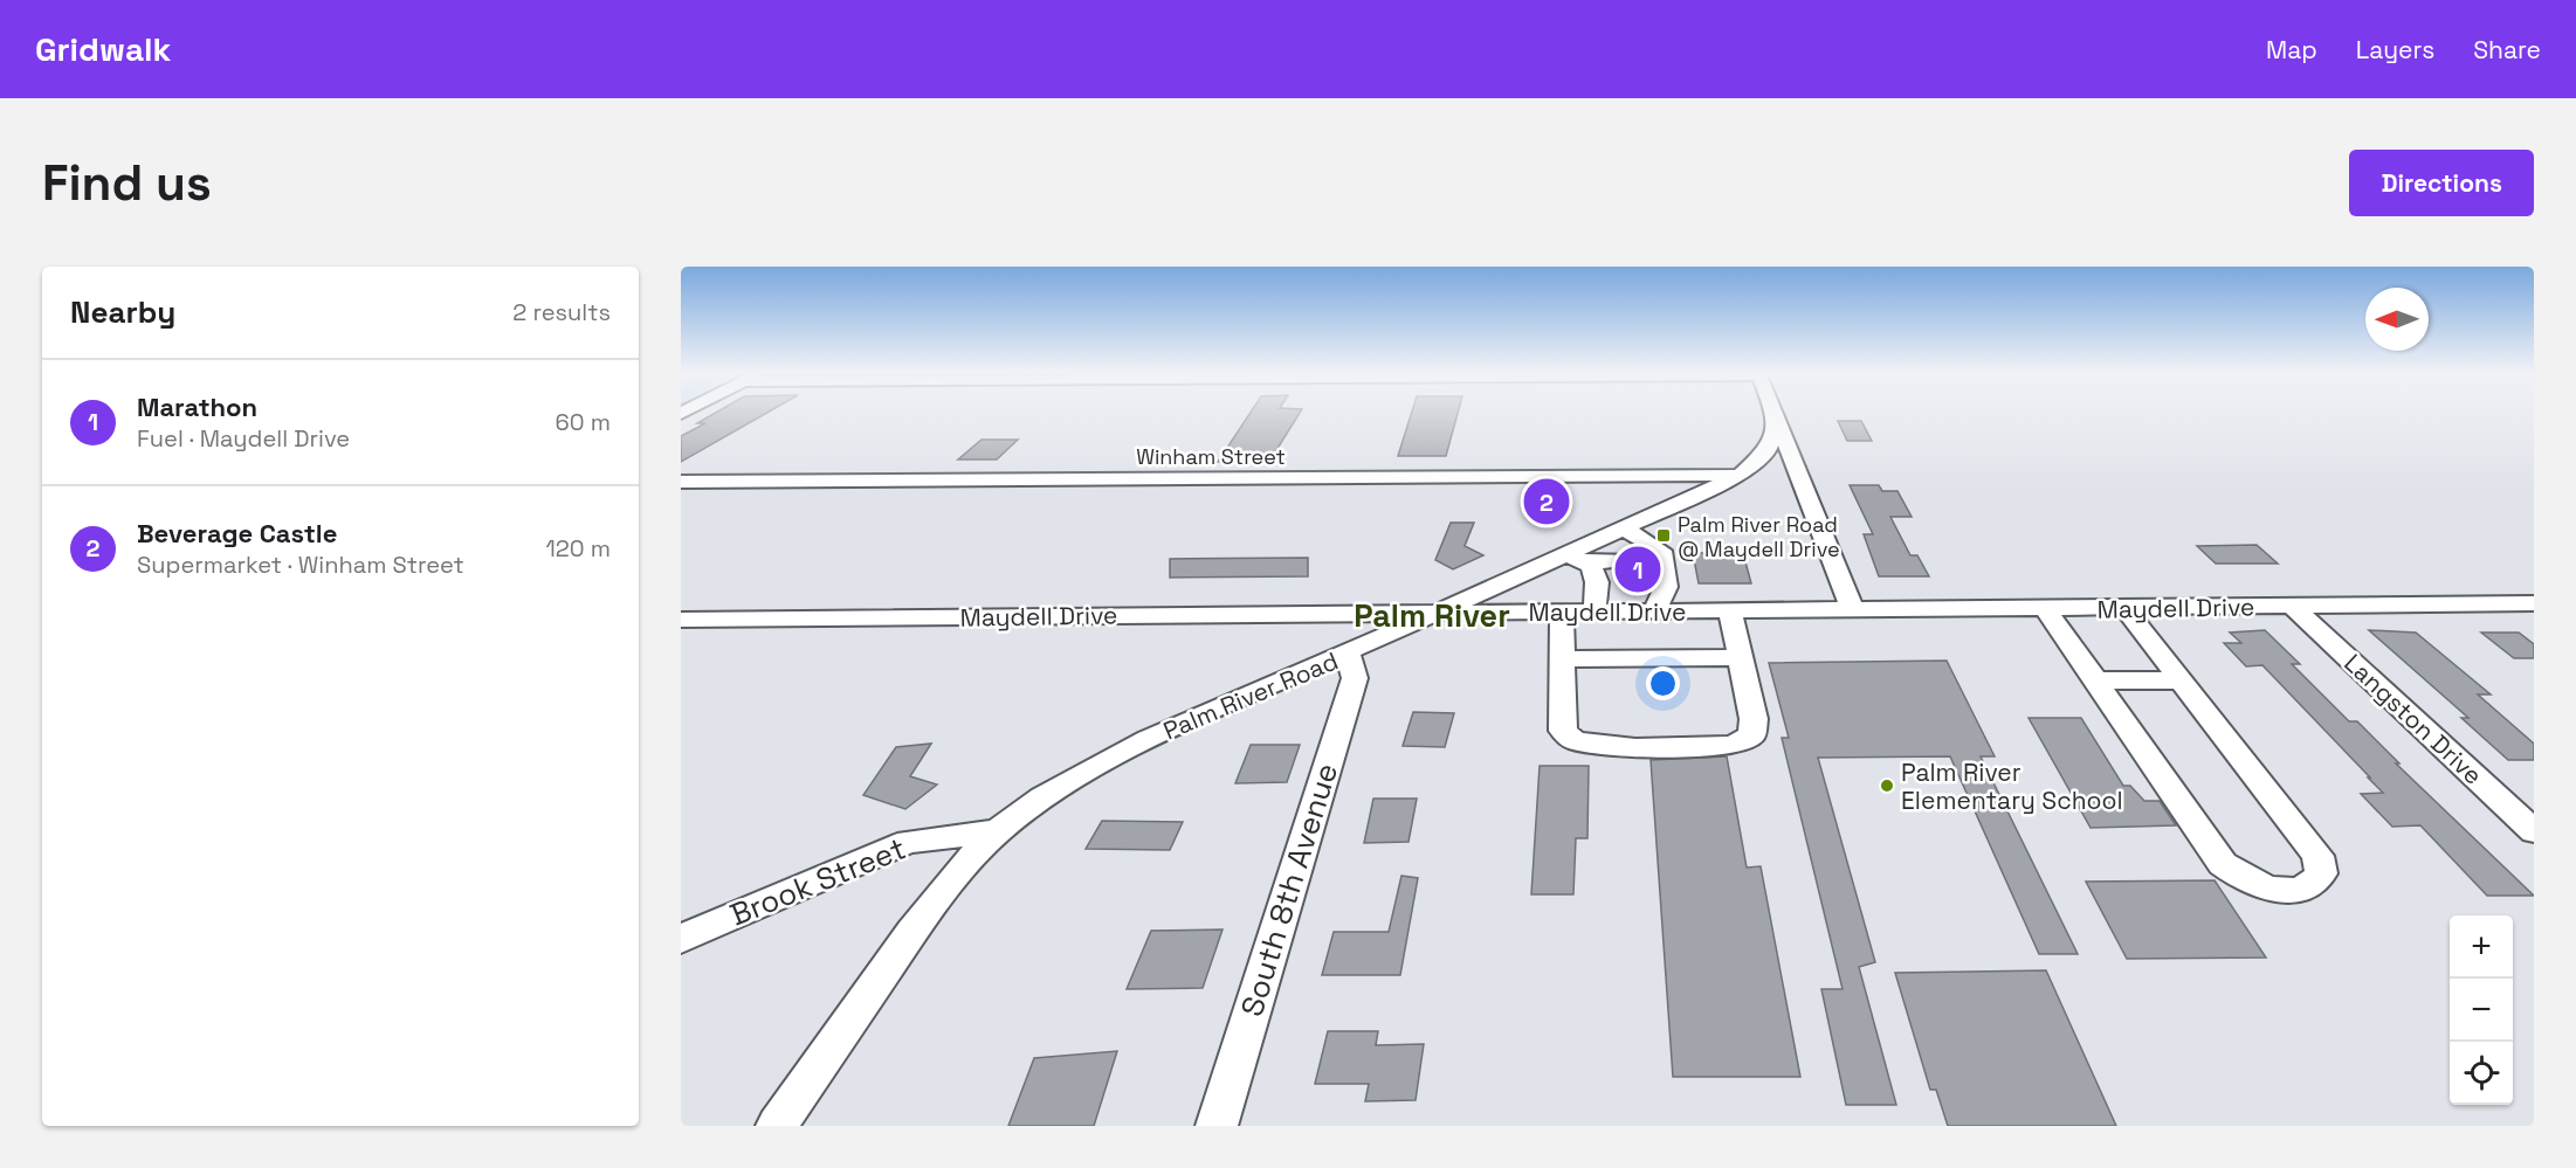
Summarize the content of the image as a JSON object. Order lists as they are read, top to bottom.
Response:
{
  "streets": {
    "street": [
      "Winham Street",
      "Maydell Drive",
      "Palm River Road",
      "Langston Drive",
      "Brook Street",
      "South 8th Avenue"
    ]
  },
  "crossings": [
    ["Winham Street", "Palm River Road"],
    ["Maydell Drive", "Palm River Road"],
    ["Maydell Drive", "Langston Drive"],
    ["Palm River Road", "Brook Street"],
    ["Palm River Road", "South 8th Avenue"]
  ],
  "districts": ["Palm River"],
  "places": {
    "transit": ["Palm River Road @ Maydell Drive"],
    "other": ["Palm River Elementary School"]
  },
  "north": "left",
  "page": {
    "header": "Gridwalk",
    "nav": ["Map", "Layers", "Share"],
    "buttons": "Directions",
    "title": "Find us",
    "heading": ["Nearby", "2 results"],
    "list": [
      {
        "mark": "1",
        "name": "Marathon",
        "note": "Fuel · Maydell Drive",
        "value": "60 m"
      },
      {
        "mark": "2",
        "name": "Beverage Castle",
        "note": "Supermarket · Winham Street",
        "value": "120 m"
      }
    ],
    "pins": ["2", "1"],
    "map_buttons": ["+", "−"]
  }
}
